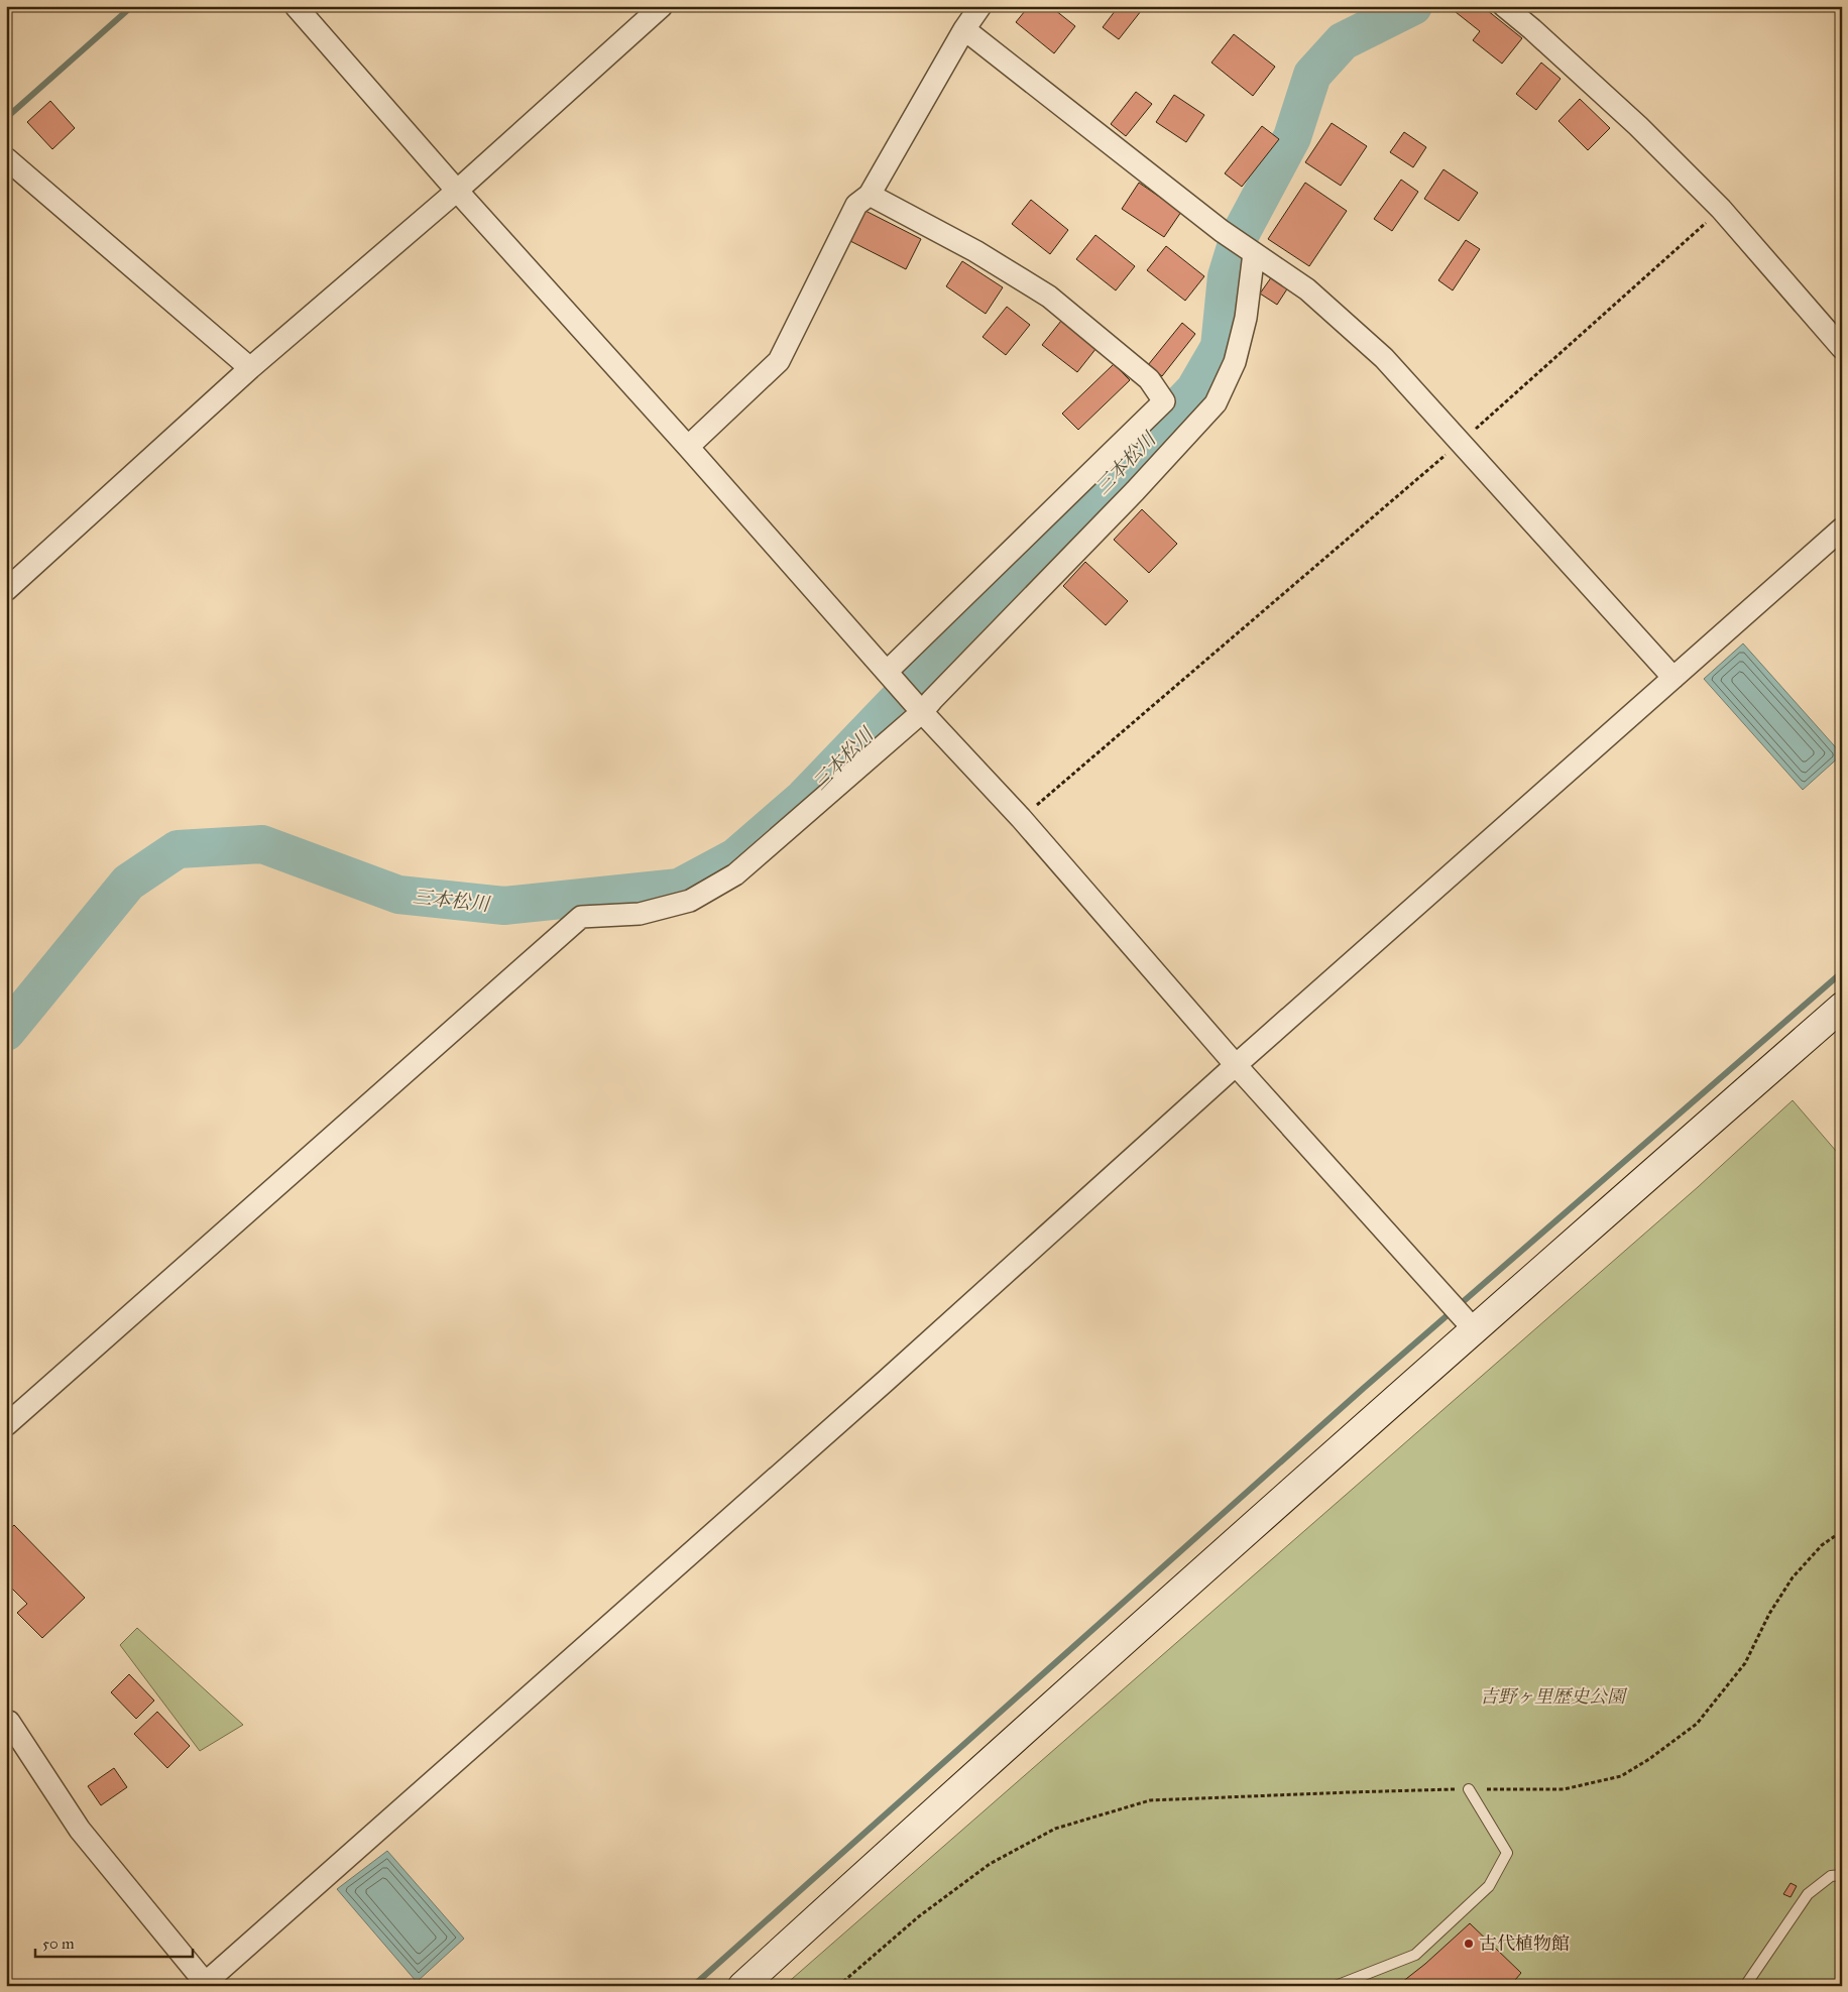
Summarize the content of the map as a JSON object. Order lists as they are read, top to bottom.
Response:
{
  "water": ["三本松川"],
  "parks": ["吉野ヶ里歴史公園"],
  "places": ["古代植物館"],
  "scale_bar": "50 m"
}
